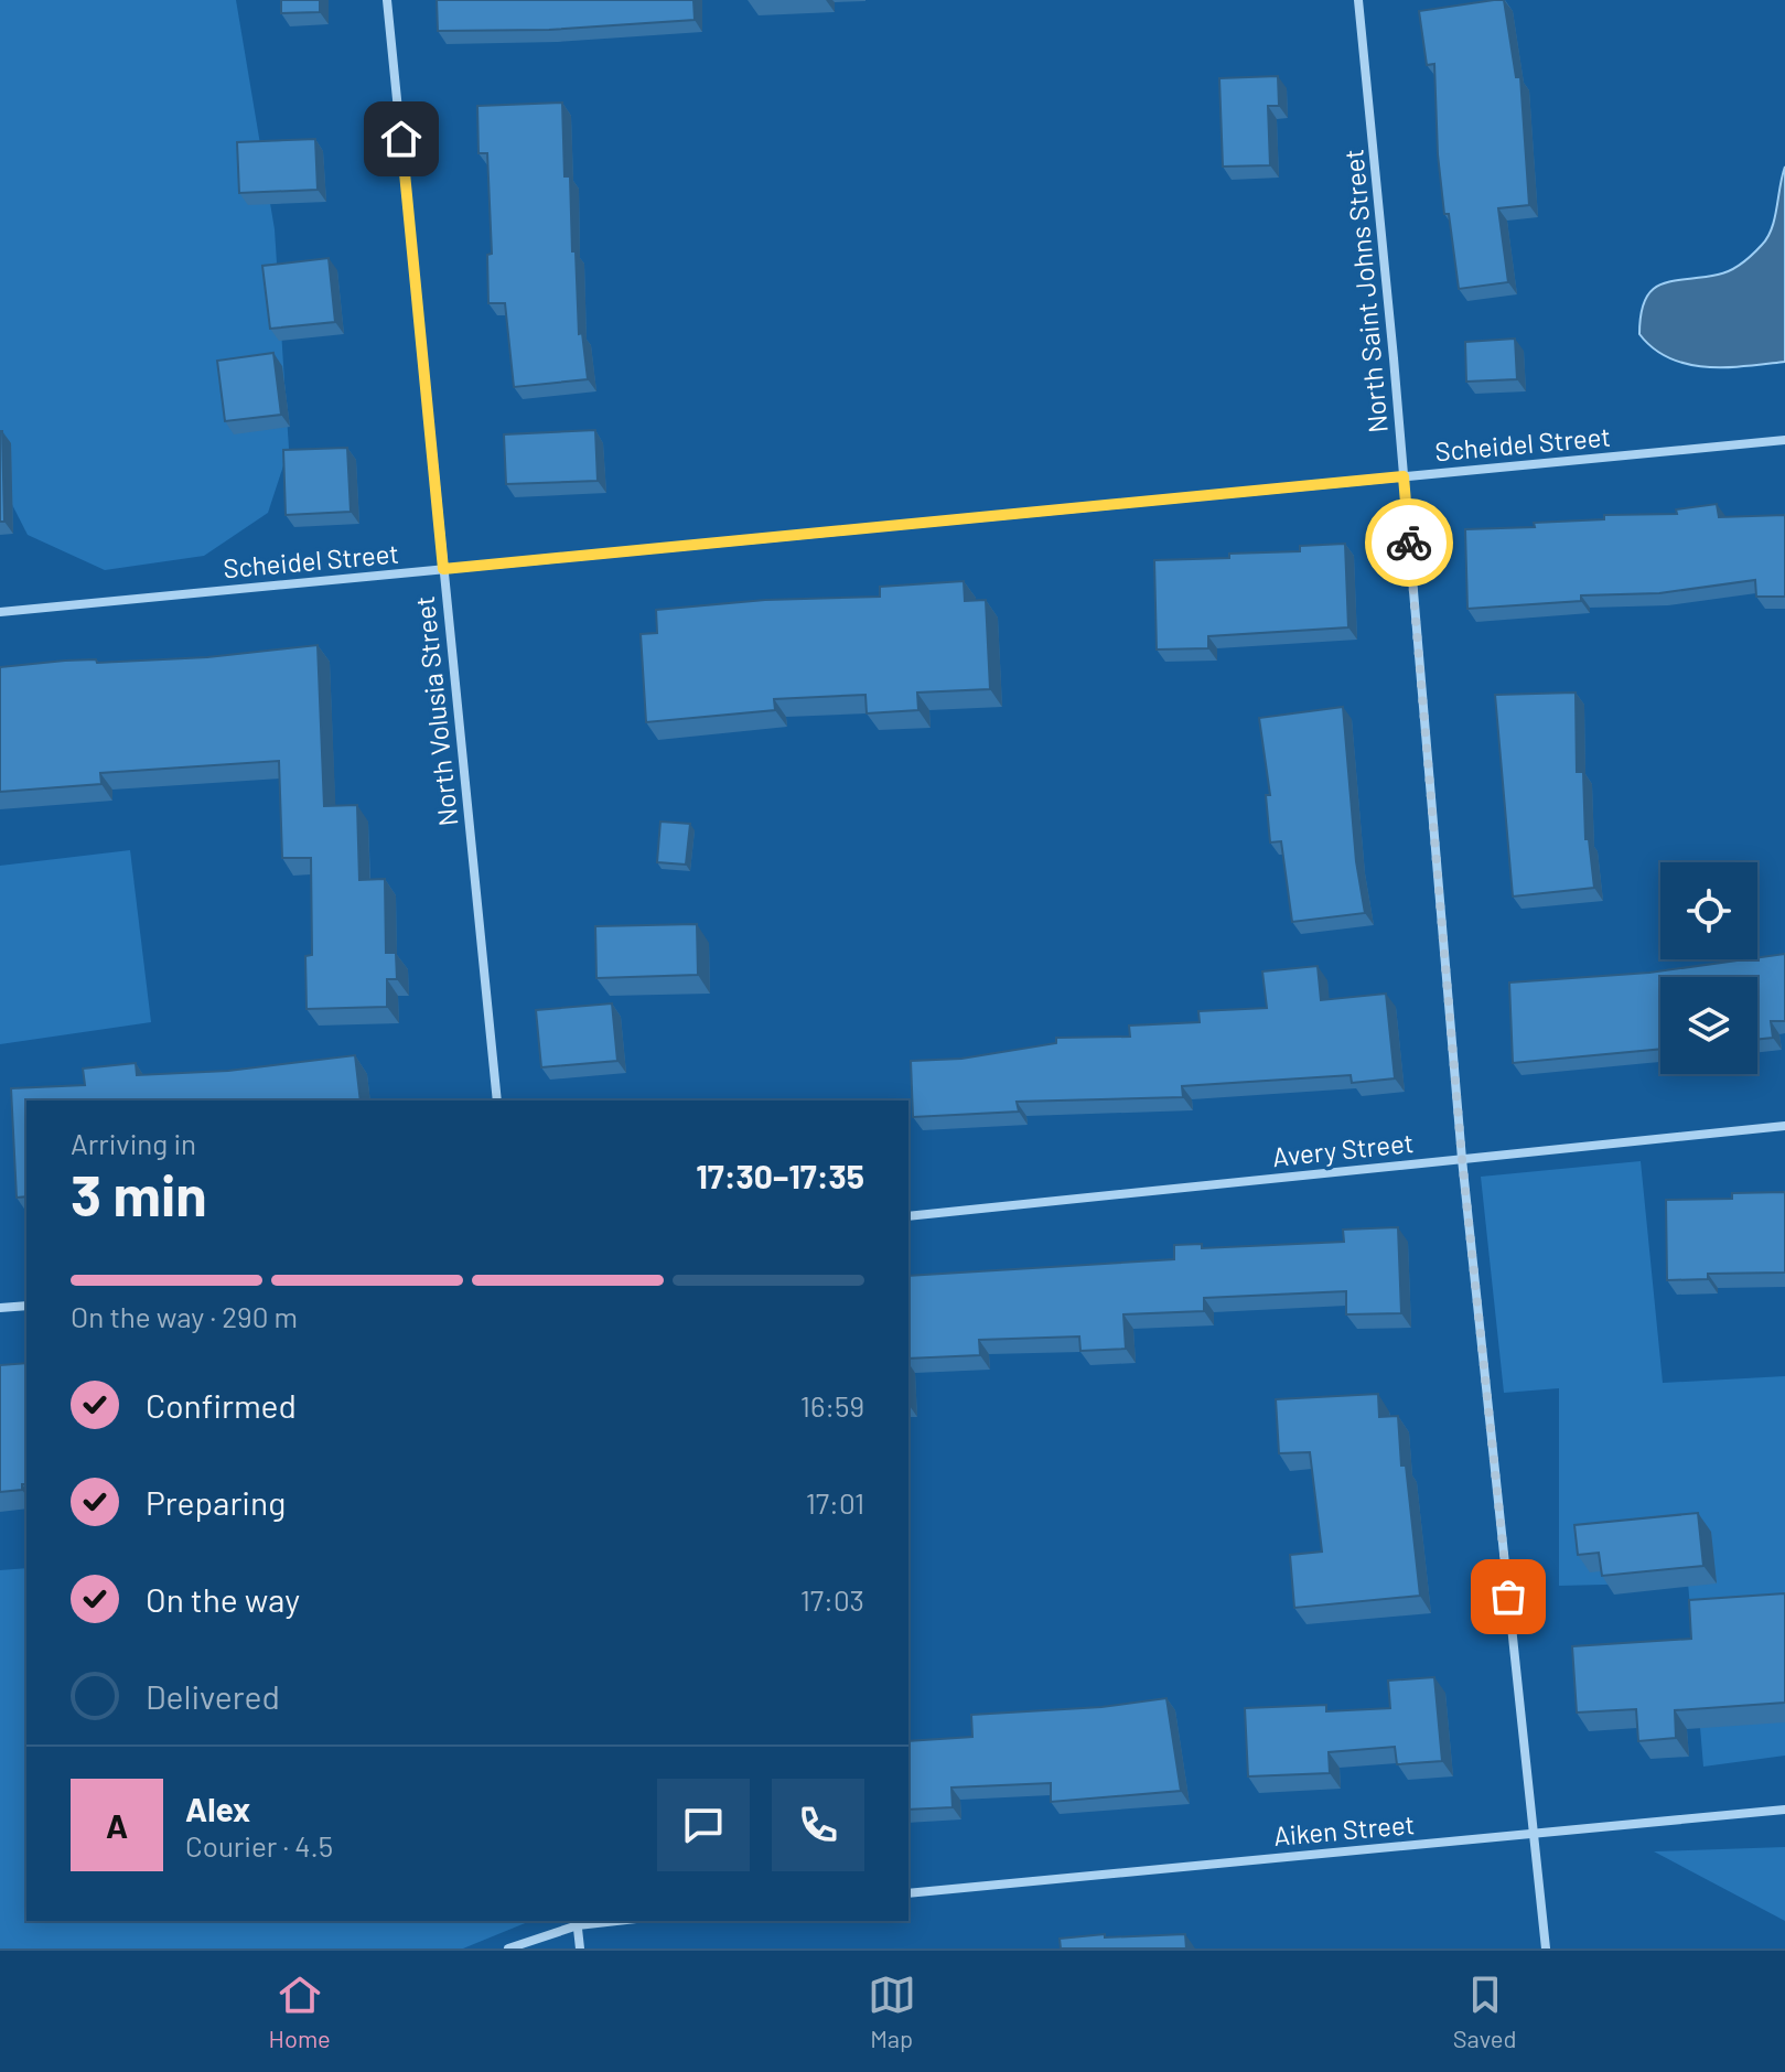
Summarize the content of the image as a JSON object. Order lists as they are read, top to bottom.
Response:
{
  "streets": {
    "street": [
      "North Saint Johns Street",
      "Scheidel Street",
      "North Volusia Street",
      "Avery Street",
      "Aiken Street"
    ]
  },
  "crossings": [
    ["North Saint Johns Street", "Scheidel Street"],
    ["North Saint Johns Street", "Avery Street"],
    ["North Saint Johns Street", "Aiken Street"],
    ["Scheidel Street", "North Volusia Street"]
  ],
  "page": {
    "heading": ["3 min", "Arriving in", "17:30–17:35"],
    "panel": ["Alex", "Courier · 4.5"],
    "bar": "On the way · 290 m",
    "list": [
      ["Confirmed", "16:59"],
      ["Preparing", "17:01"],
      ["On the way", "17:03"],
      "Delivered"
    ],
    "round": "A",
    "tabs": ["Home", "Map", "Saved"]
  }
}
